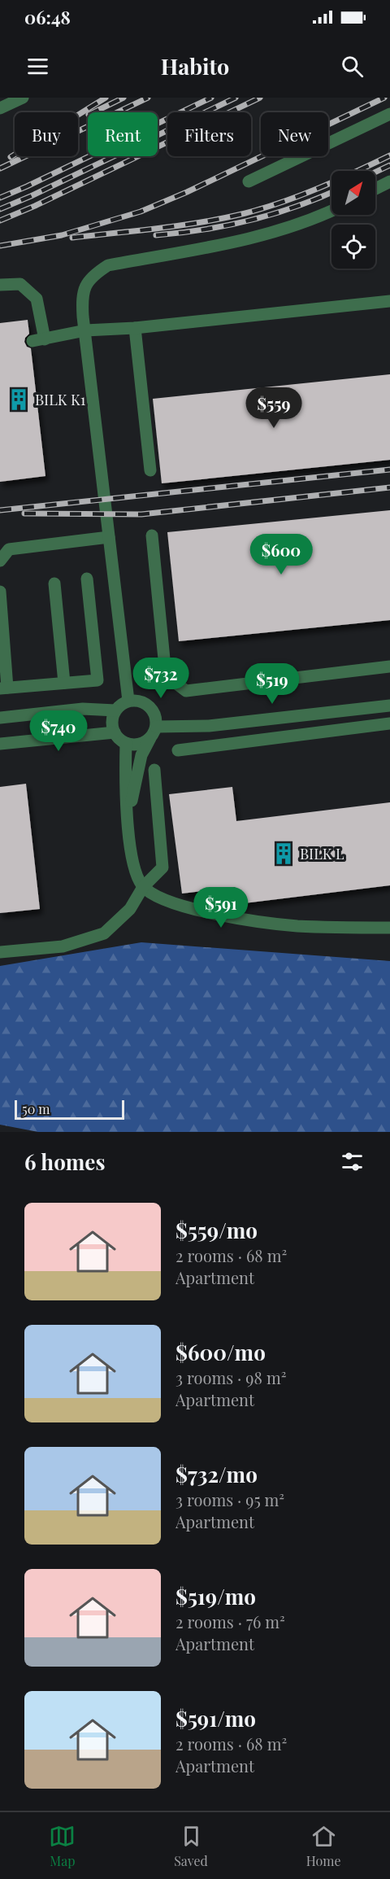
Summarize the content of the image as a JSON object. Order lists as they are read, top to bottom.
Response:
{
  "places": {
    "building": ["BILK K1", "BILK L"]
  },
  "scale_bar": "50 m",
  "north": "top right",
  "page": {
    "status": "06:48",
    "header": "Habito",
    "chip": [
      "Buy",
      "Rent",
      "Filters",
      "New"
    ],
    "price": [
      "$559",
      "$600",
      "$732",
      "$519",
      "$740",
      "$591"
    ],
    "scale": "50 m",
    "heading": "6 homes",
    "list": [
      {
        "name": "$559/mo",
        "note": "2 rooms · 68 m² · Apartment"
      },
      {
        "name": "$600/mo",
        "note": "3 rooms · 98 m² · Apartment"
      },
      {
        "name": "$732/mo",
        "note": "3 rooms · 95 m² · Apartment"
      },
      {
        "name": "$519/mo",
        "note": "2 rooms · 76 m² · Apartment"
      },
      {
        "name": "$591/mo",
        "note": "2 rooms · 68 m² · Apartment"
      }
    ],
    "tabs": ["Map", "Saved", "Home"]
  }
}
